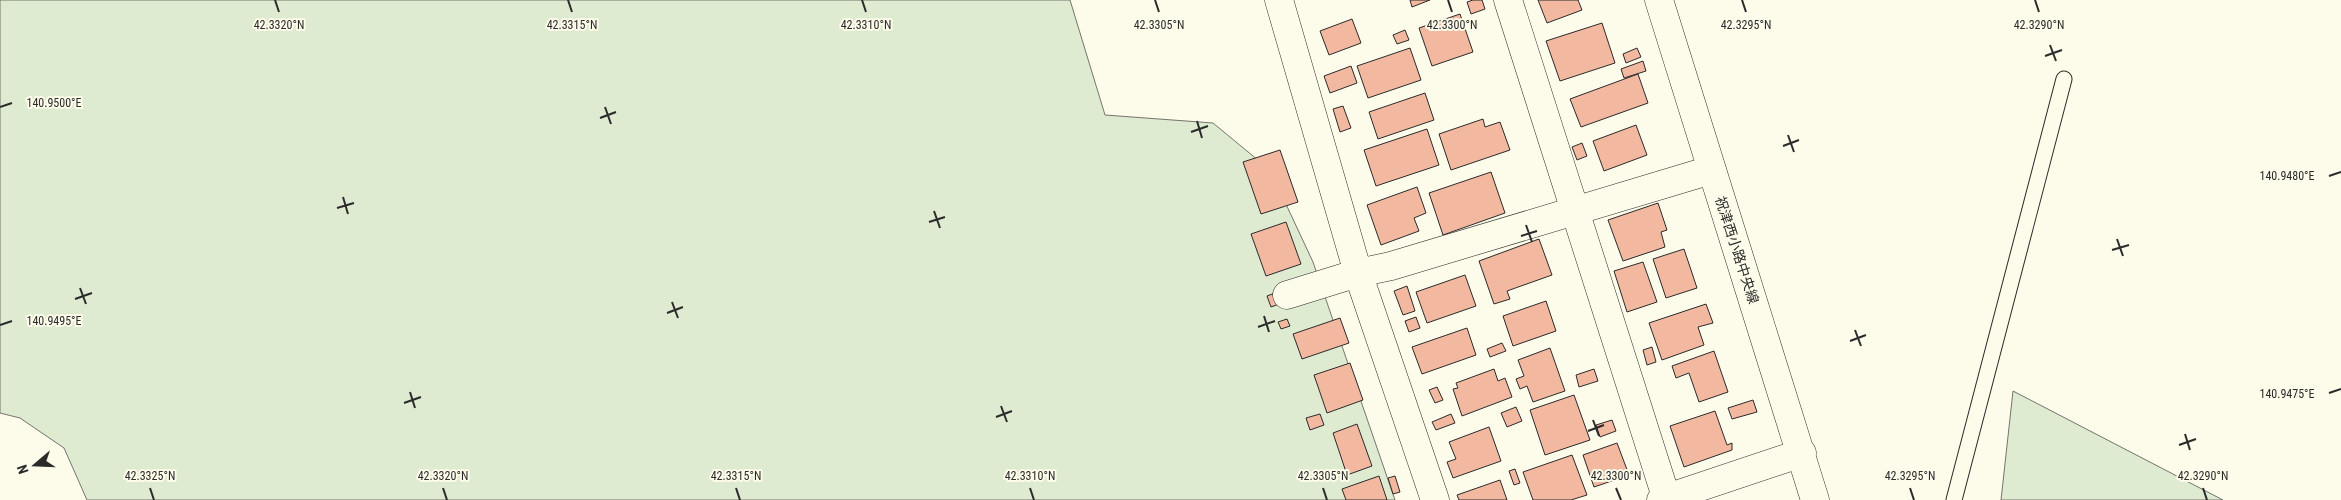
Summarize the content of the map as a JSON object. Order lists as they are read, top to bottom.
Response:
{
  "streets": {
    "street": ["祝津西小路中央線"]
  },
  "north": "left",
  "coordinates": [
    "42.3310°N",
    "42.3305°N",
    "42.3295°N",
    "42.3320°N",
    "42.3315°N",
    "42.3300°N",
    "42.3290°N",
    "140.9500°E",
    "140.9480°E",
    "140.9495°E",
    "140.9475°E",
    "42.3325°N"
  ]
}
